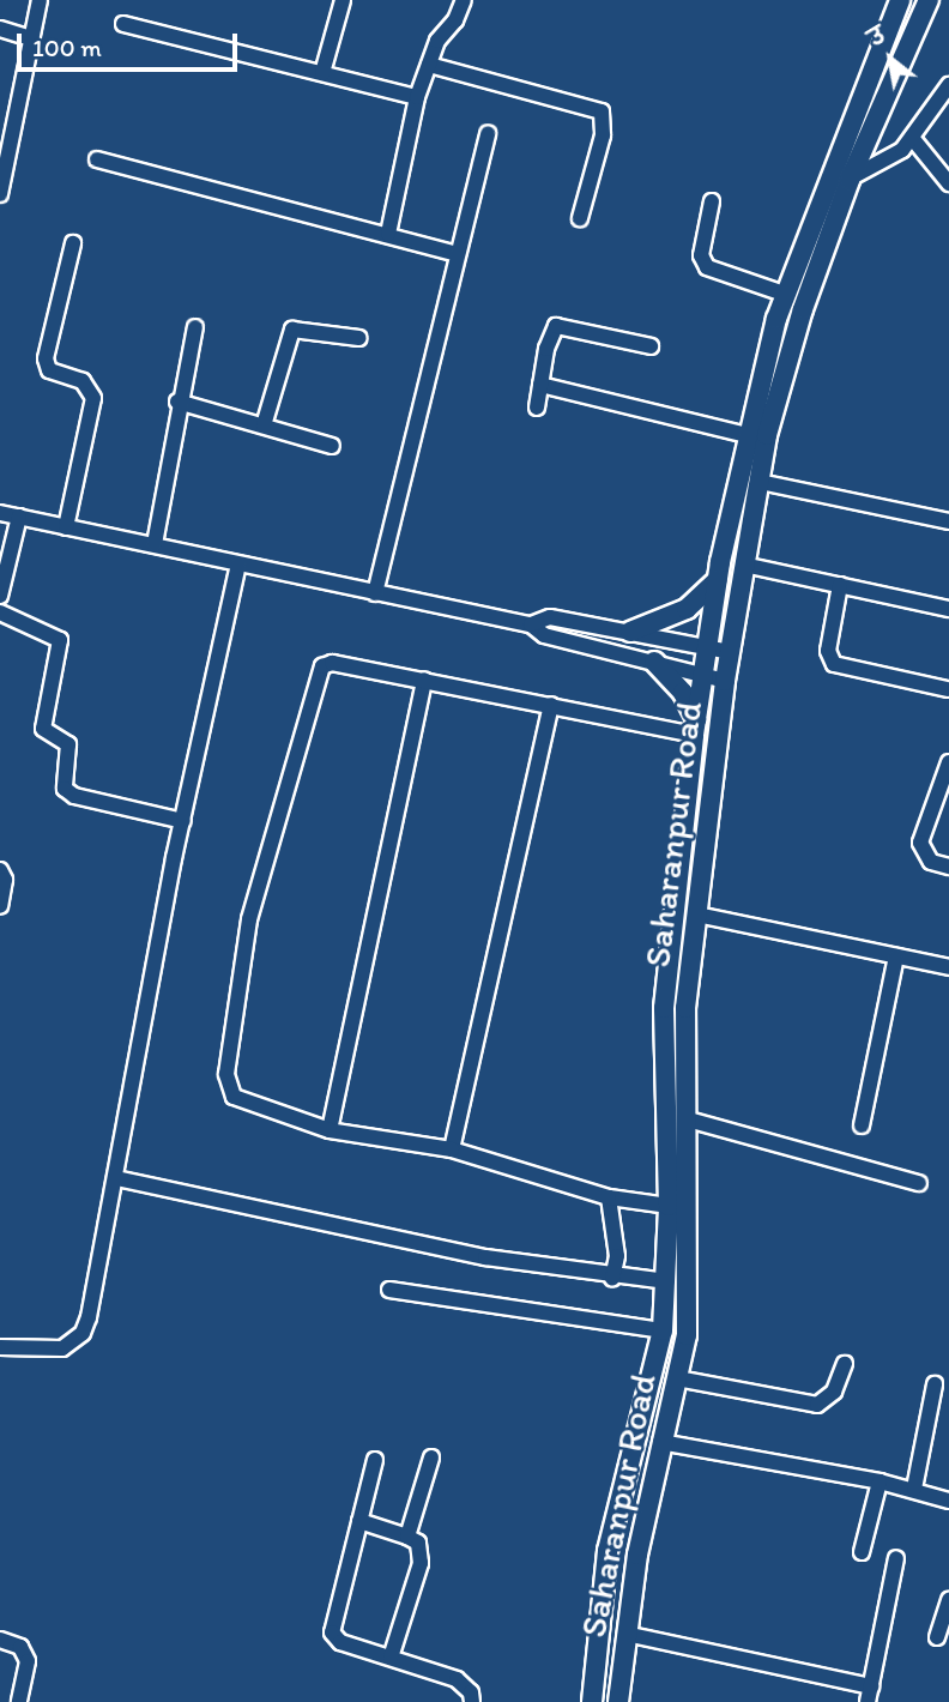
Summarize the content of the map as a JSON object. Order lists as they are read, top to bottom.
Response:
{
  "streets": {
    "main road": ["Saharanpur Road"]
  },
  "scale_bar": "100 m",
  "north": "top left"
}
